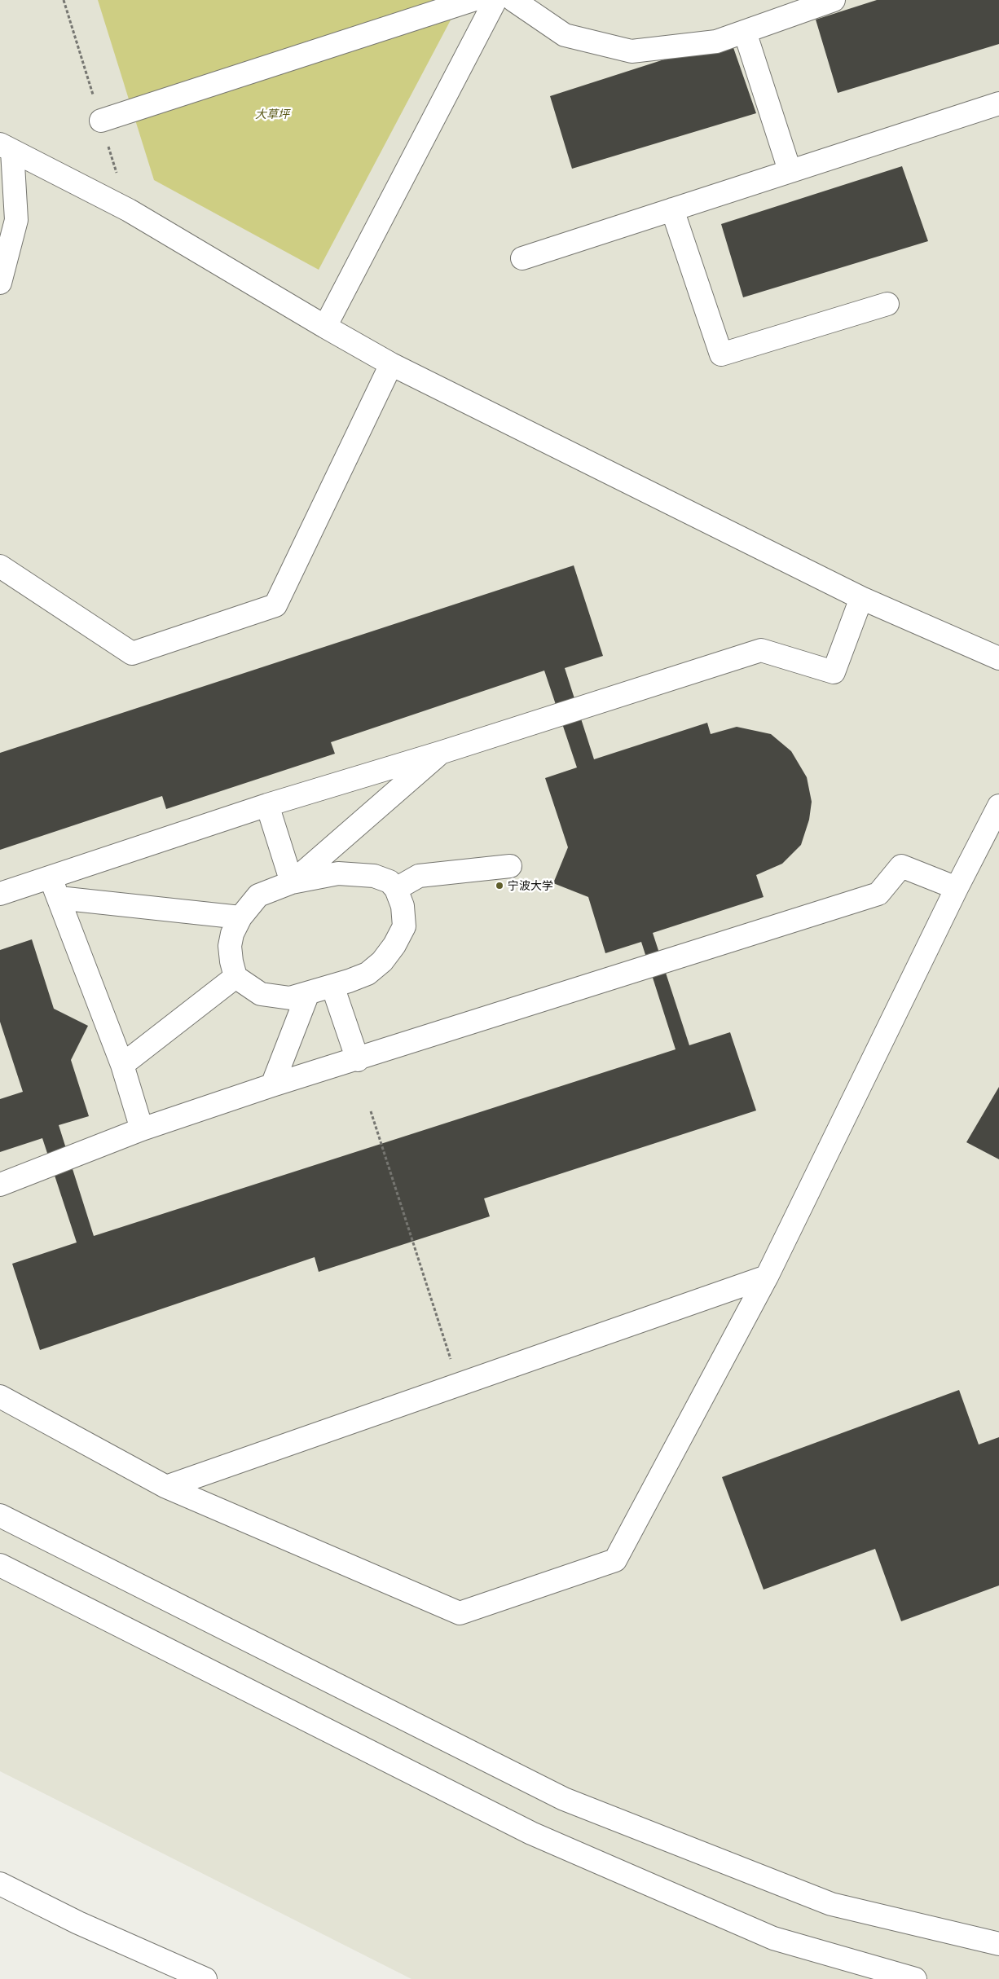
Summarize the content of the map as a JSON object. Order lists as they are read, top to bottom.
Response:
{
  "parks": ["大草坪"],
  "places": ["宁波大学"]
}
